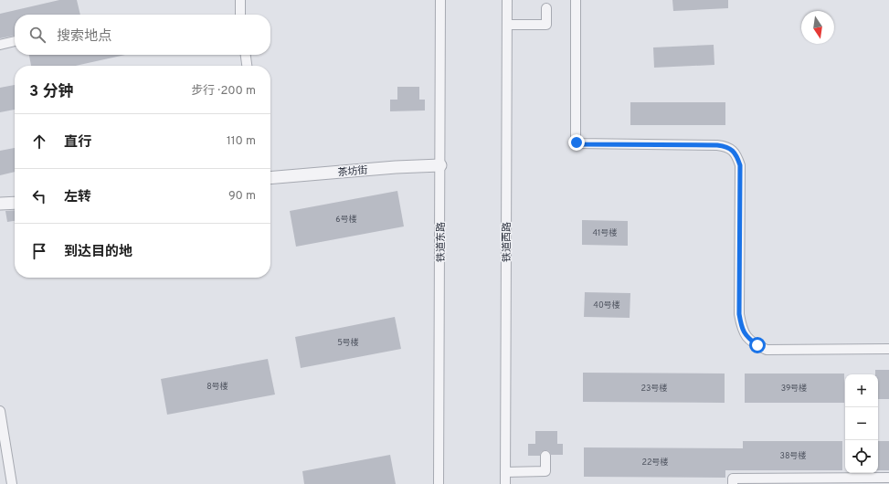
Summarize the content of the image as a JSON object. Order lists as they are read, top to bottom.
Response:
{
  "streets": {
    "street": ["茶坊街", "铁道东路", "铁道西路"]
  },
  "crossings": [
    ["茶坊街", "铁道东路"]
  ],
  "house_numbers": [
    "6号楼",
    "41号楼",
    "40号楼",
    "5号楼",
    "8号楼",
    "23号楼",
    "39号楼",
    "38号楼",
    "22号楼"
  ],
  "north": "bottom",
  "page": {
    "search": "搜索地点",
    "heading": ["3 分钟", "步行 · 200 m"],
    "list": [
      ["直行", "110 m"],
      ["左转", "90 m"],
      "到达目的地"
    ],
    "map_buttons": ["+", "−"]
  }
}
